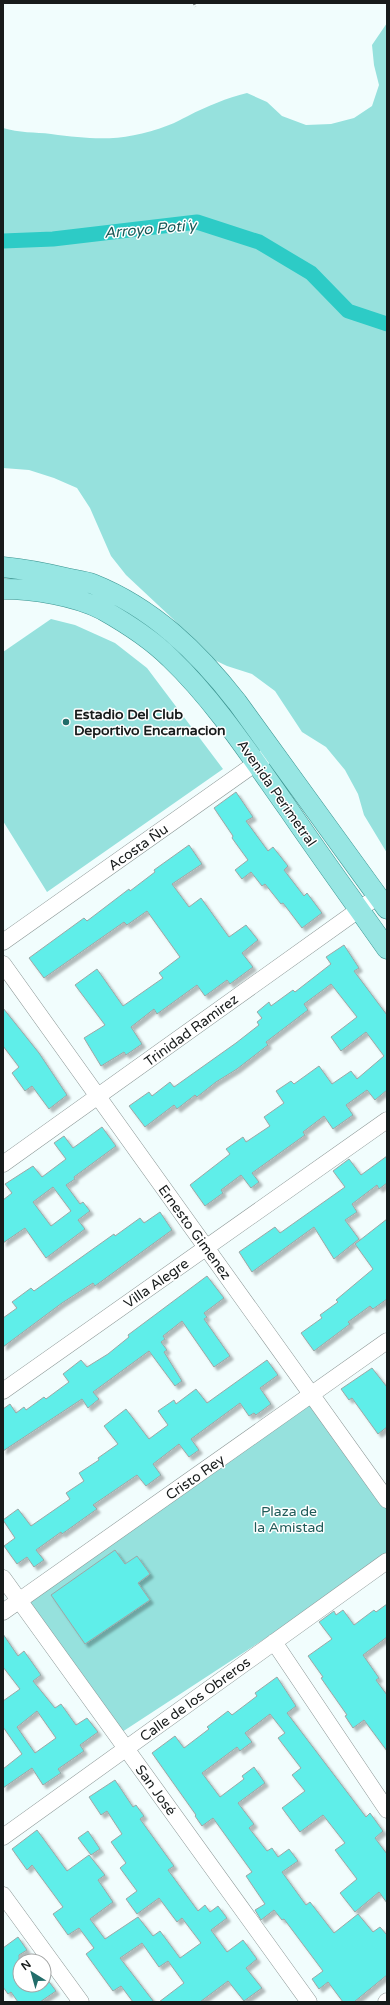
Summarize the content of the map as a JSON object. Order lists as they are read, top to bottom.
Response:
{
  "streets": {
    "main road": ["Avenida Perimetral"],
    "street": [
      "Acosta Ñu",
      "Trinidad Ramirez",
      "Ernesto Gimenez",
      "Villa Alegre",
      "Cristo Rey",
      "Calle de los Obreros",
      "San José"
    ]
  },
  "crossings": [
    ["Avenida Perimetral", "Acosta Ñu"],
    ["Avenida Perimetral", "Trinidad Ramirez"],
    ["Trinidad Ramirez", "Ernesto Gimenez"],
    ["Ernesto Gimenez", "Villa Alegre"],
    ["Ernesto Gimenez", "Cristo Rey"],
    ["Cristo Rey", "San José"],
    ["Calle de los Obreros", "San José"]
  ],
  "water": ["Arroyo Poti´y"],
  "parks": ["Plaza de la Amistad"],
  "places": ["Estadio Del Club Deportivo Encarnacion"],
  "north": "top left"
}
